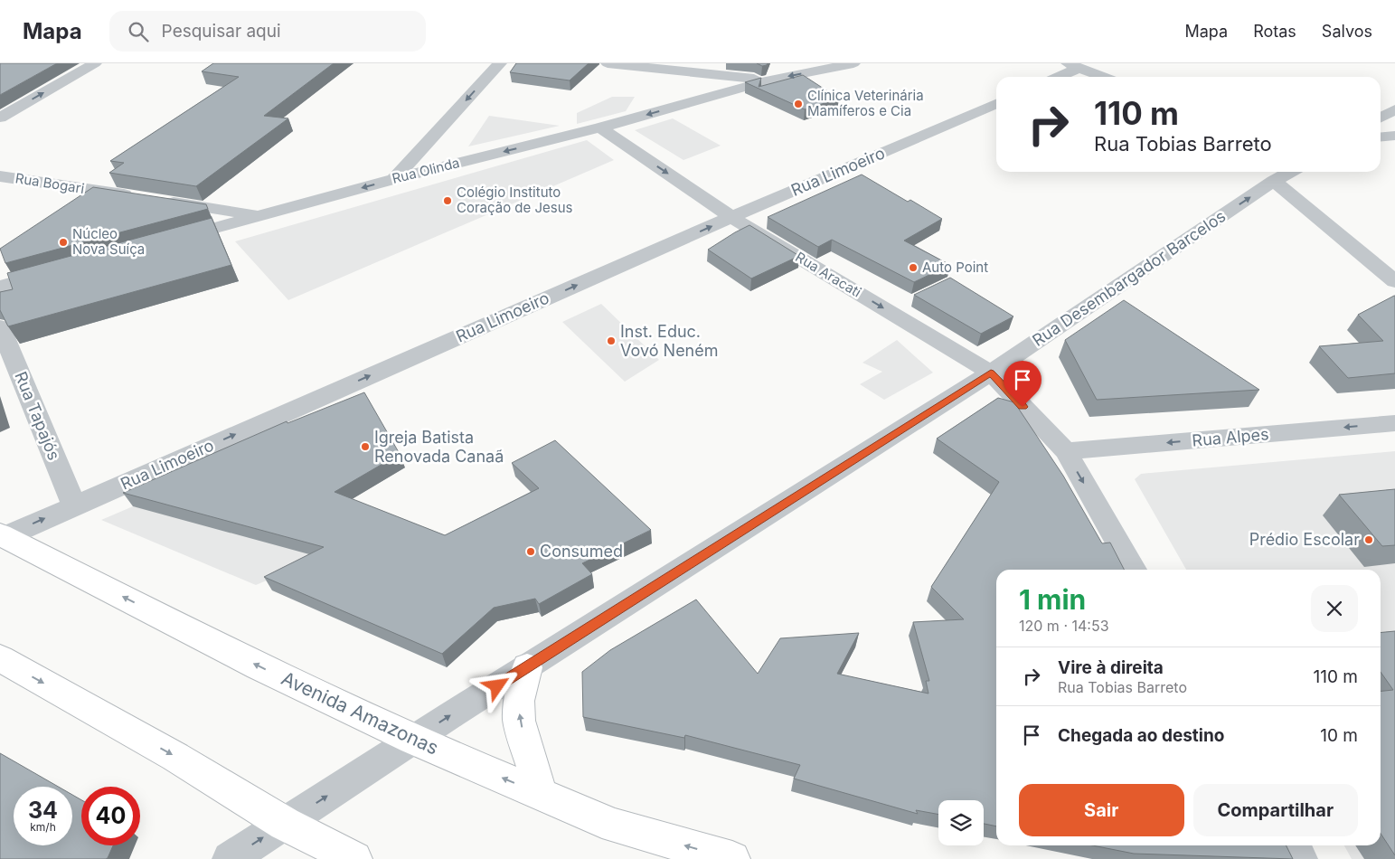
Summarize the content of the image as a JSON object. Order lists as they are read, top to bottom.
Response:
{
  "streets": {
    "main road": ["Avenida Amazonas"],
    "street": [
      "Rua Olinda",
      "Rua Limoeiro",
      "Rua Bogari",
      "Rua Aracati",
      "Rua Desembargador Barcelos",
      "Rua Tapajós",
      "Rua Alpes"
    ]
  },
  "crossings": [
    ["Rua Olinda", "Rua Bogari"],
    ["Rua Olinda", "Rua Aracati"],
    ["Rua Limoeiro", "Rua Aracati"],
    ["Rua Limoeiro", "Rua Tapajós"],
    ["Rua Limoeiro", "Avenida Amazonas"],
    ["Rua Aracati", "Rua Desembargador Barcelos"],
    ["Rua Aracati", "Rua Alpes"],
    ["Rua Desembargador Barcelos", "Avenida Amazonas"]
  ],
  "one_way": [
    "Rua Olinda",
    "Rua Limoeiro",
    "Rua Aracati",
    "Rua Desembargador Barcelos",
    "Rua Alpes"
  ],
  "places": [
    "Clínica Veterinária Mamíferos e Cia",
    "Colégio Instituto Coração de Jesus",
    "Núcleo Nova Suíça",
    "Auto Point",
    "Inst. Educ. Vovó Neném",
    "Igreja Batista Renovada Canaã",
    "Prédio Escolar",
    "Consumed"
  ],
  "page": {
    "header": "Mapa",
    "search": "Pesquisar aqui",
    "nav": ["Mapa", "Rotas", "Salvos"],
    "turn": ["110 m", "Rua Tobias Barreto"],
    "heading": ["1 min", "120 m · 14:53"],
    "list": [
      {
        "name": "Vire à direita",
        "note": "Rua Tobias Barreto",
        "value": "110 m"
      },
      {
        "name": "Chegada ao destino",
        "value": "10 m"
      }
    ],
    "buttons": ["Sair", "Compartilhar"],
    "speed": "34 km/h",
    "limit": "40"
  }
}
